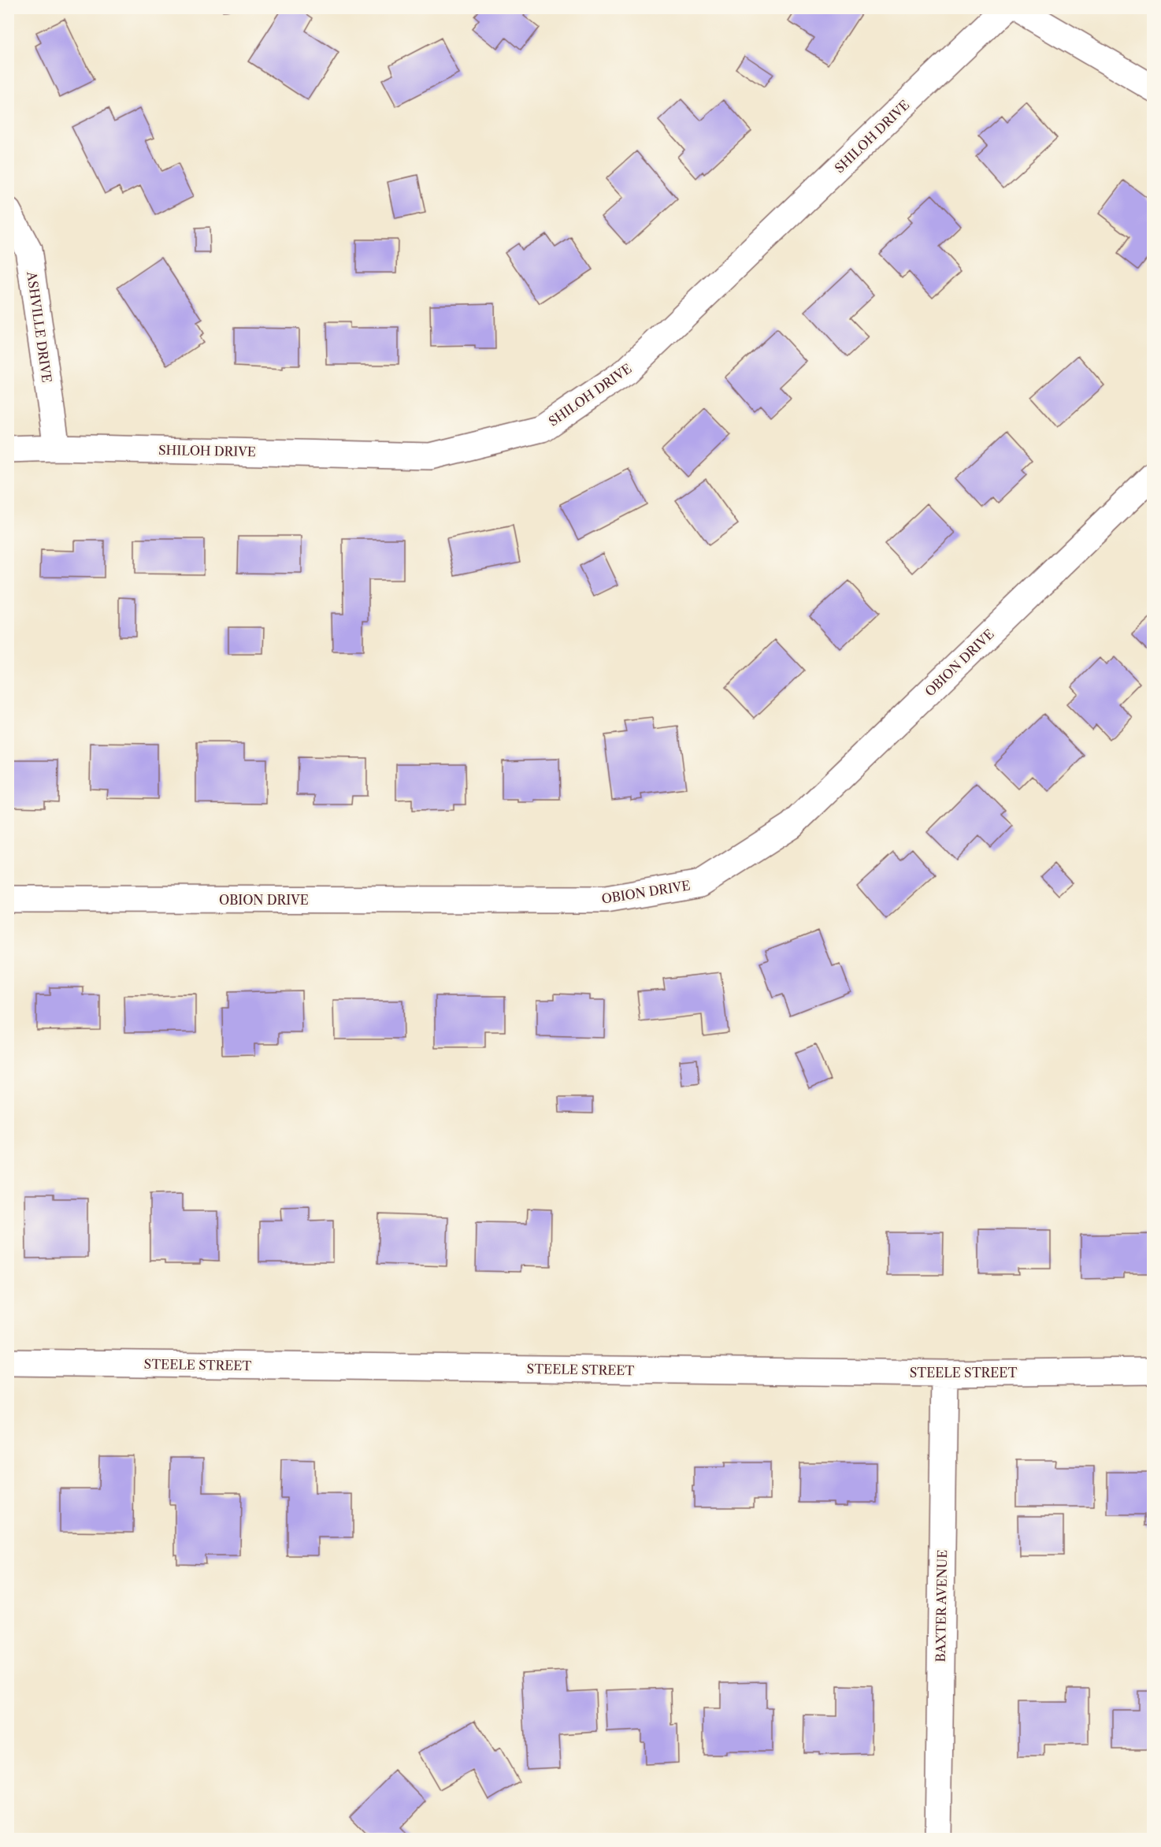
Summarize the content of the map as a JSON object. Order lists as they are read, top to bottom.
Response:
{
  "streets": {
    "street": [
      "SHILOH DRIVE",
      "ASHVILLE DRIVE",
      "OBION DRIVE",
      "STEELE STREET",
      "BAXTER AVENUE"
    ]
  },
  "crossings": [
    ["SHILOH DRIVE", "ASHVILLE DRIVE"],
    ["STEELE STREET", "BAXTER AVENUE"]
  ]
}
